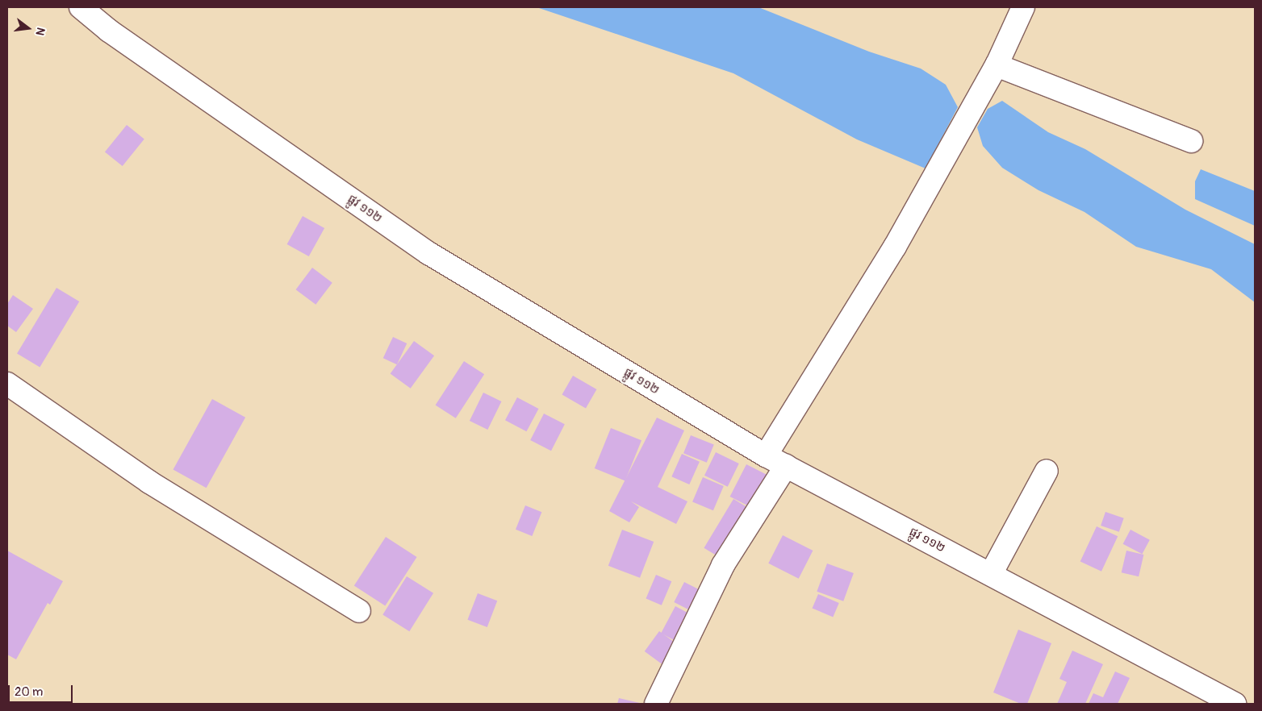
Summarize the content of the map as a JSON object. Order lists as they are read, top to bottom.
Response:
{
  "streets": {
    "street": ["ផ្លូវ ១១២"]
  },
  "scale_bar": "20 m",
  "north": "right"
}
